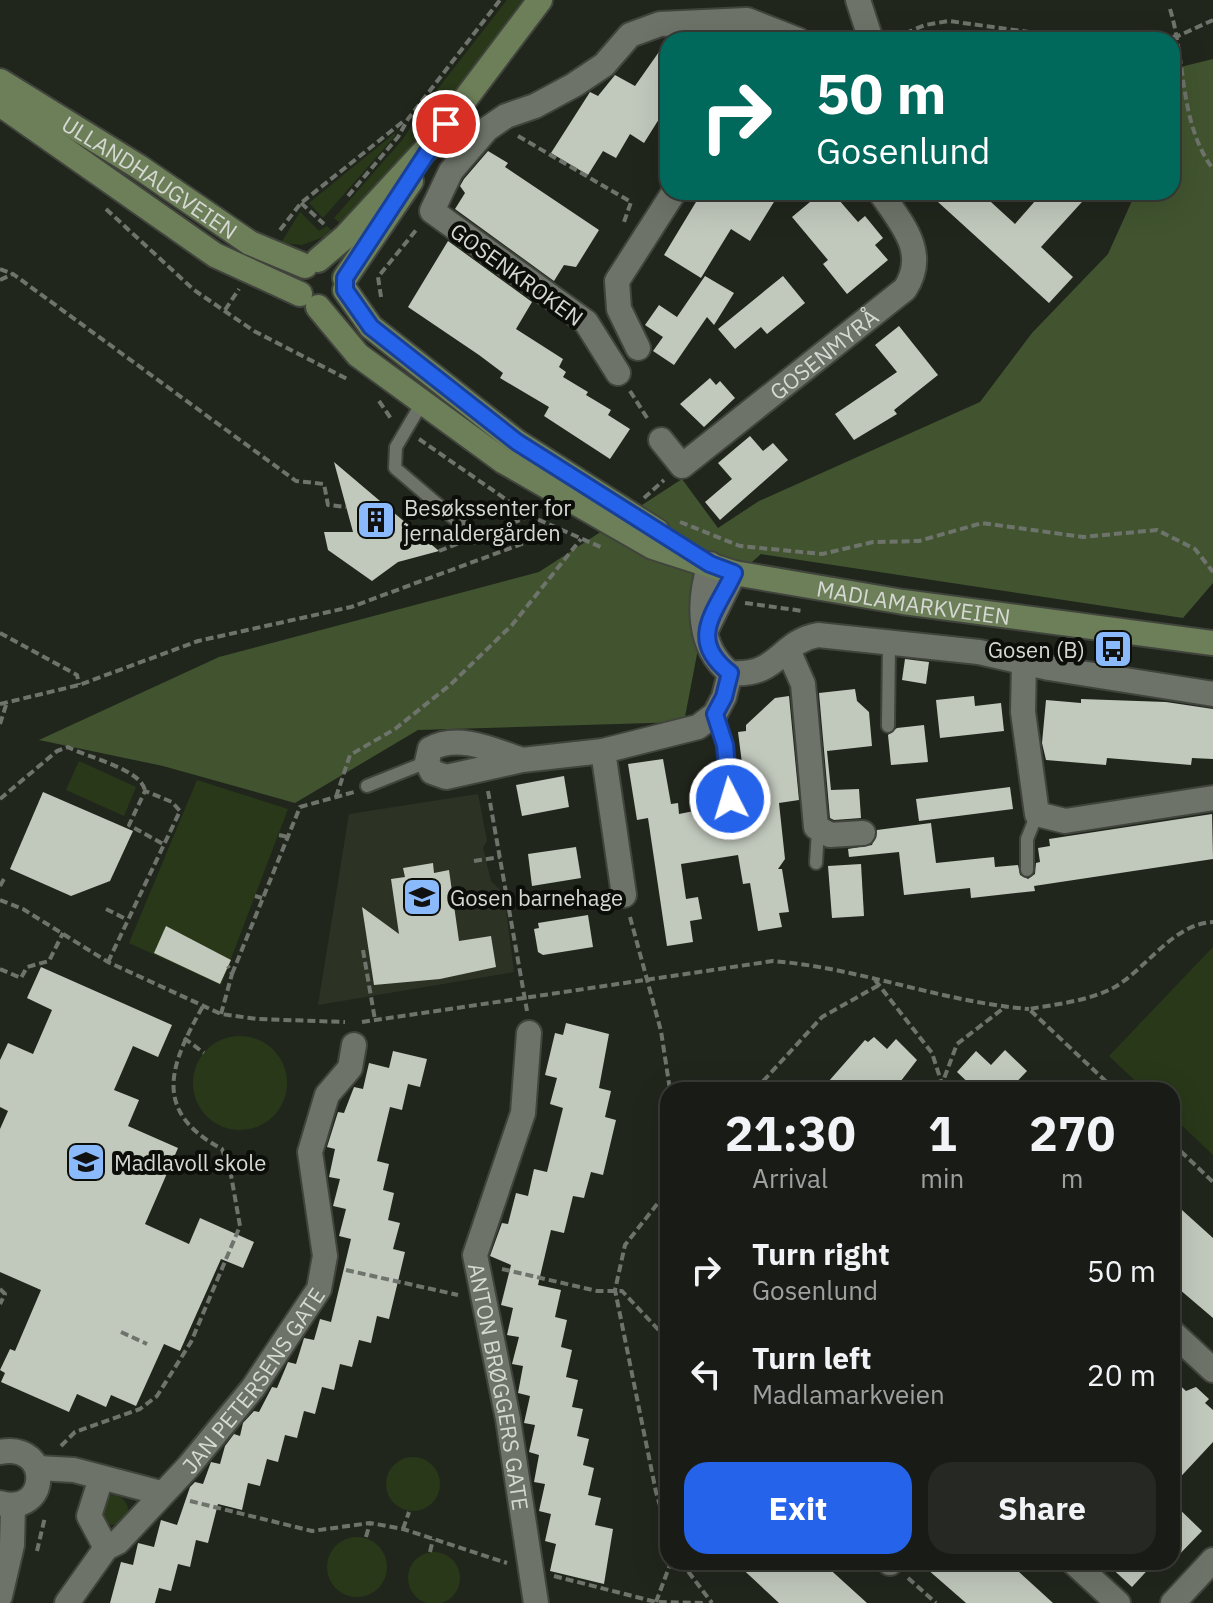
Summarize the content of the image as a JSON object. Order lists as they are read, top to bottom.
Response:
{
  "streets": {
    "main road": ["ULLANDHAUGVEIEN", "MADLAMARKVEIEN"],
    "street": [
      "GOSENKROKEN",
      "GOSENMYRÅ",
      "JAN PETERSENS GATE",
      "ANTON BRØGGERS GATE"
    ]
  },
  "crossings": [
    ["ULLANDHAUGVEIEN", "MADLAMARKVEIEN"]
  ],
  "places": {
    "building": ["Besøkssenter for jernaldergården"],
    "bus stop": ["Gosen (B)"],
    "school or university": ["Gosen barnehage", "Madlavoll skole"]
  },
  "page": {
    "turn": ["50 m", "Gosenlund"],
    "eta": [
      "21:30",
      "Arrival",
      "1",
      "min",
      "270",
      "m"
    ],
    "list": [
      {
        "name": "Turn right",
        "note": "Gosenlund",
        "value": "50 m"
      },
      {
        "name": "Turn left",
        "note": "Madlamarkveien",
        "value": "20 m"
      }
    ],
    "buttons": ["Exit", "Share"]
  }
}
